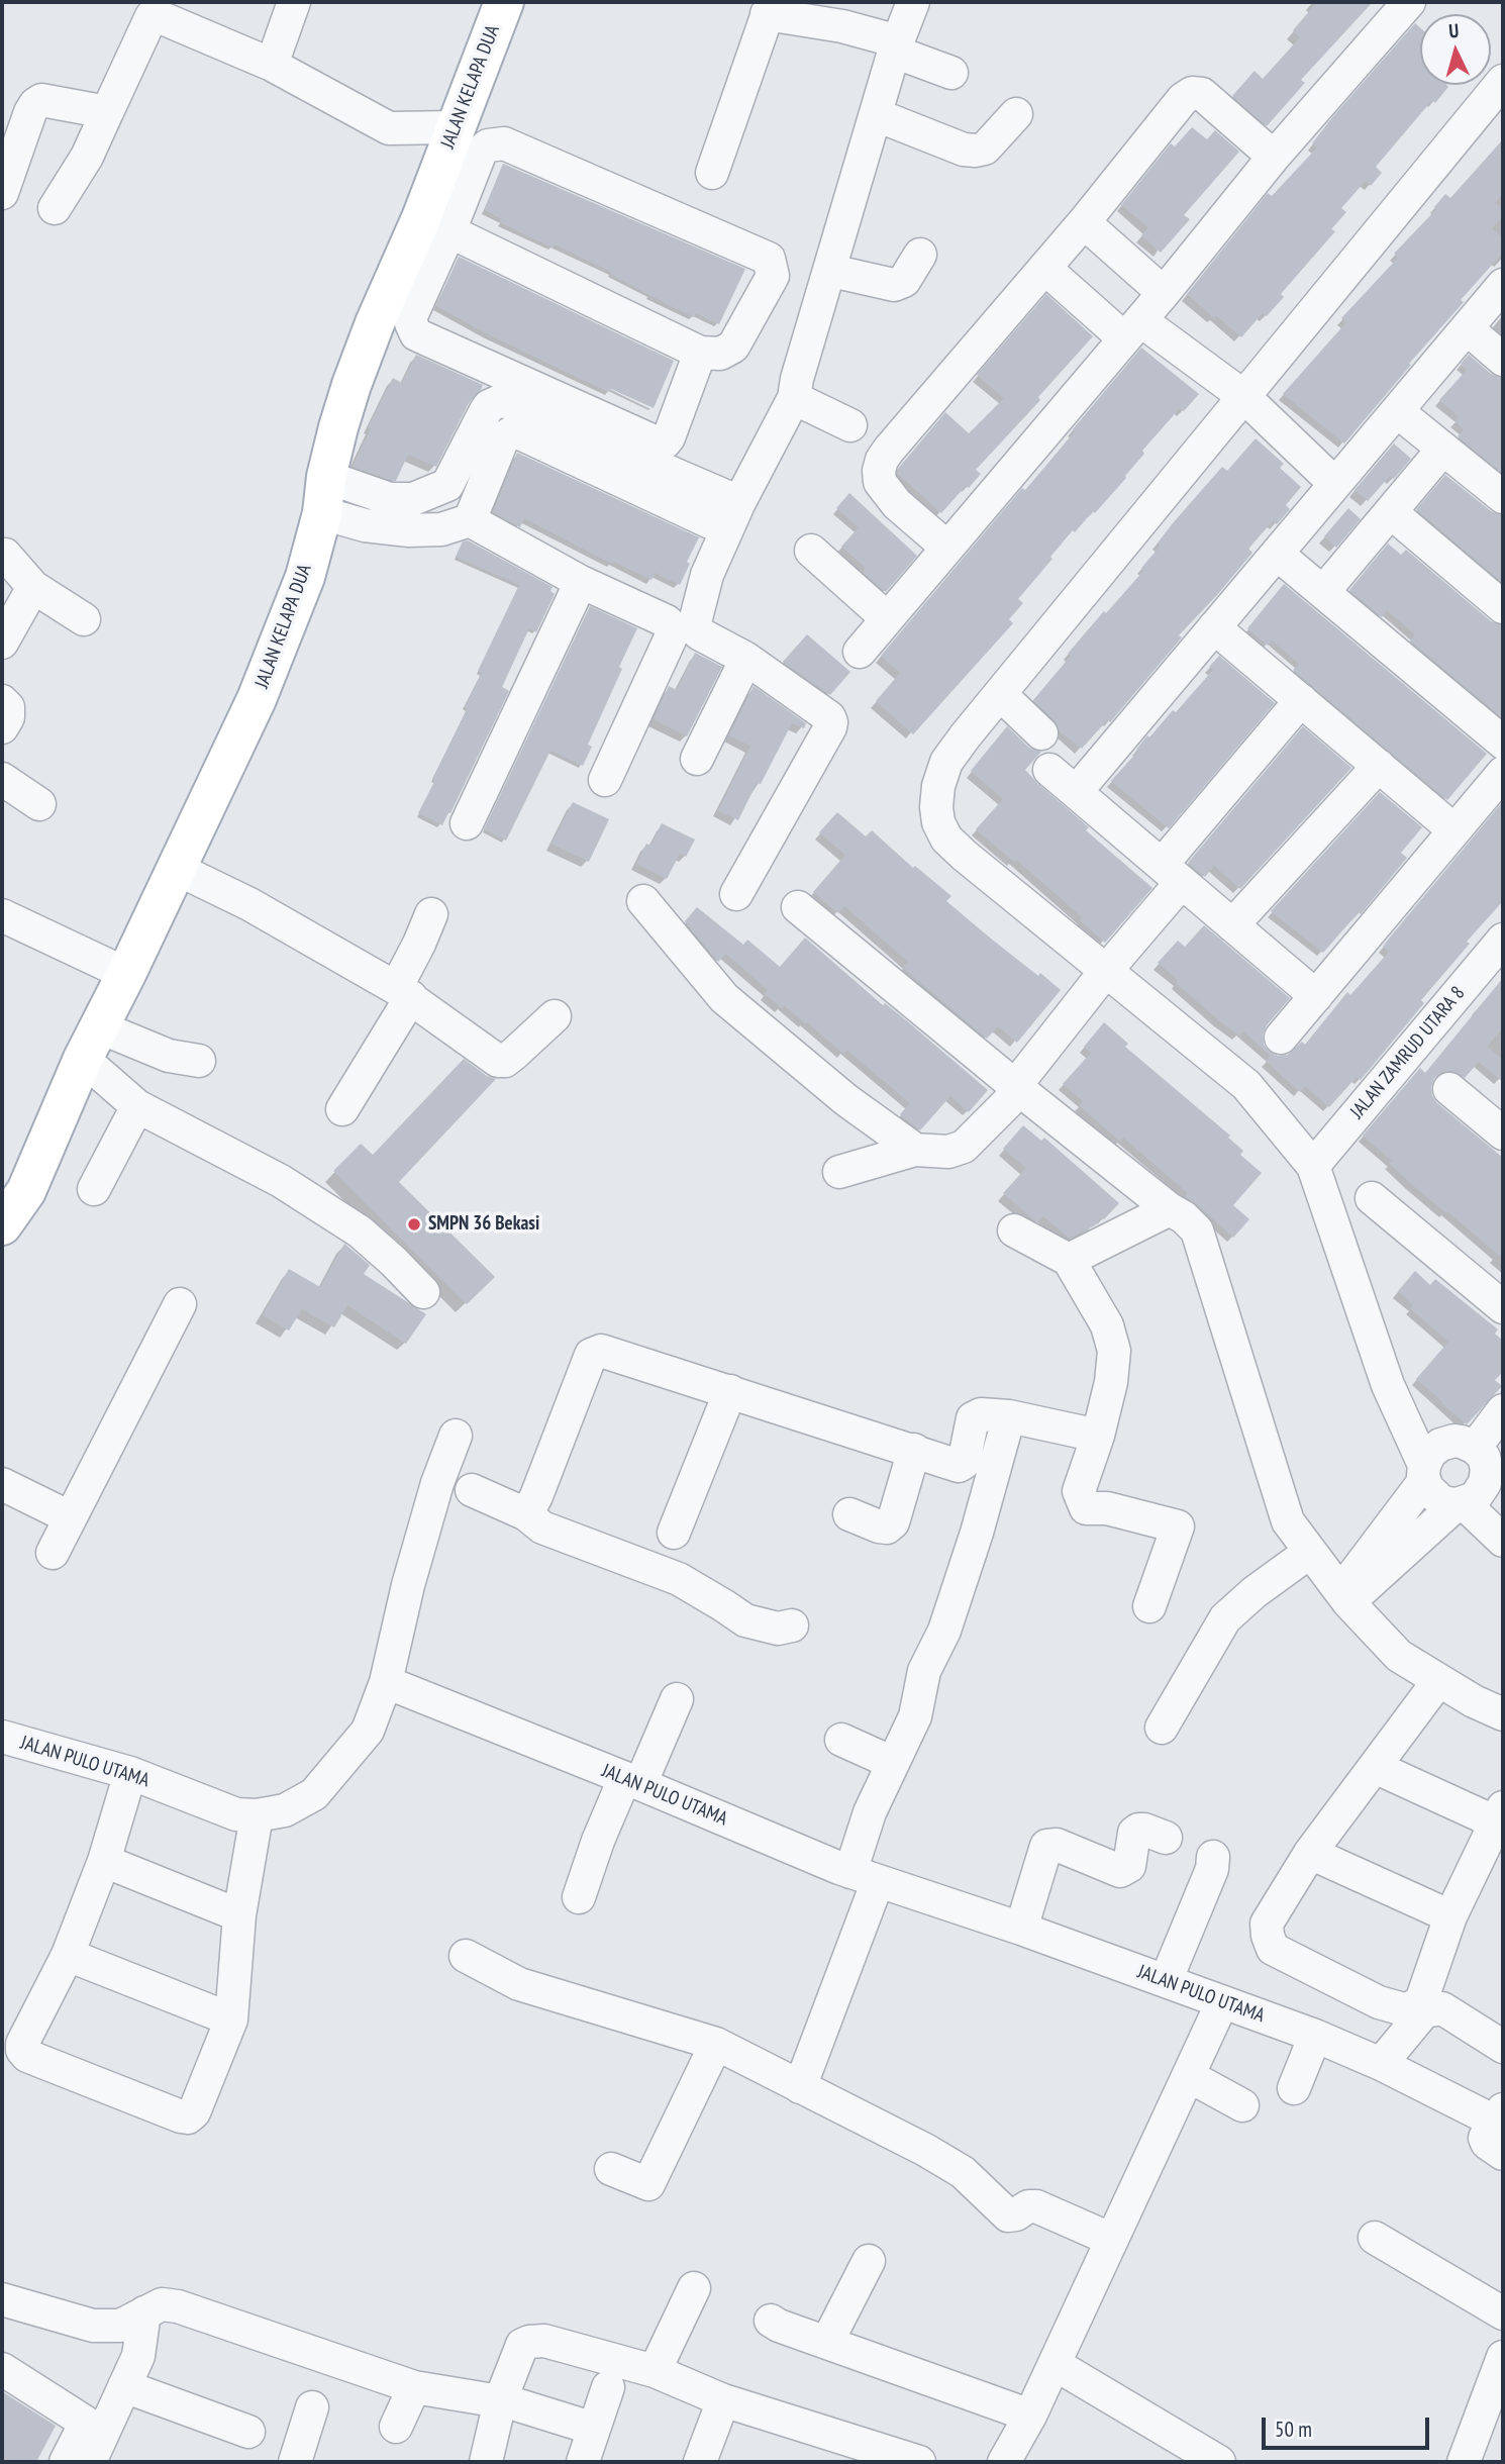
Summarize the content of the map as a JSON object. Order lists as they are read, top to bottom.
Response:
{
  "streets": {
    "main road": ["JALAN KELAPA DUA"],
    "street": ["JALAN ZAMRUD UTARA 8", "JALAN PULO UTAMA"]
  },
  "places": ["SMPN 36 Bekasi"],
  "scale_bar": "50 m",
  "north": "top"
}
